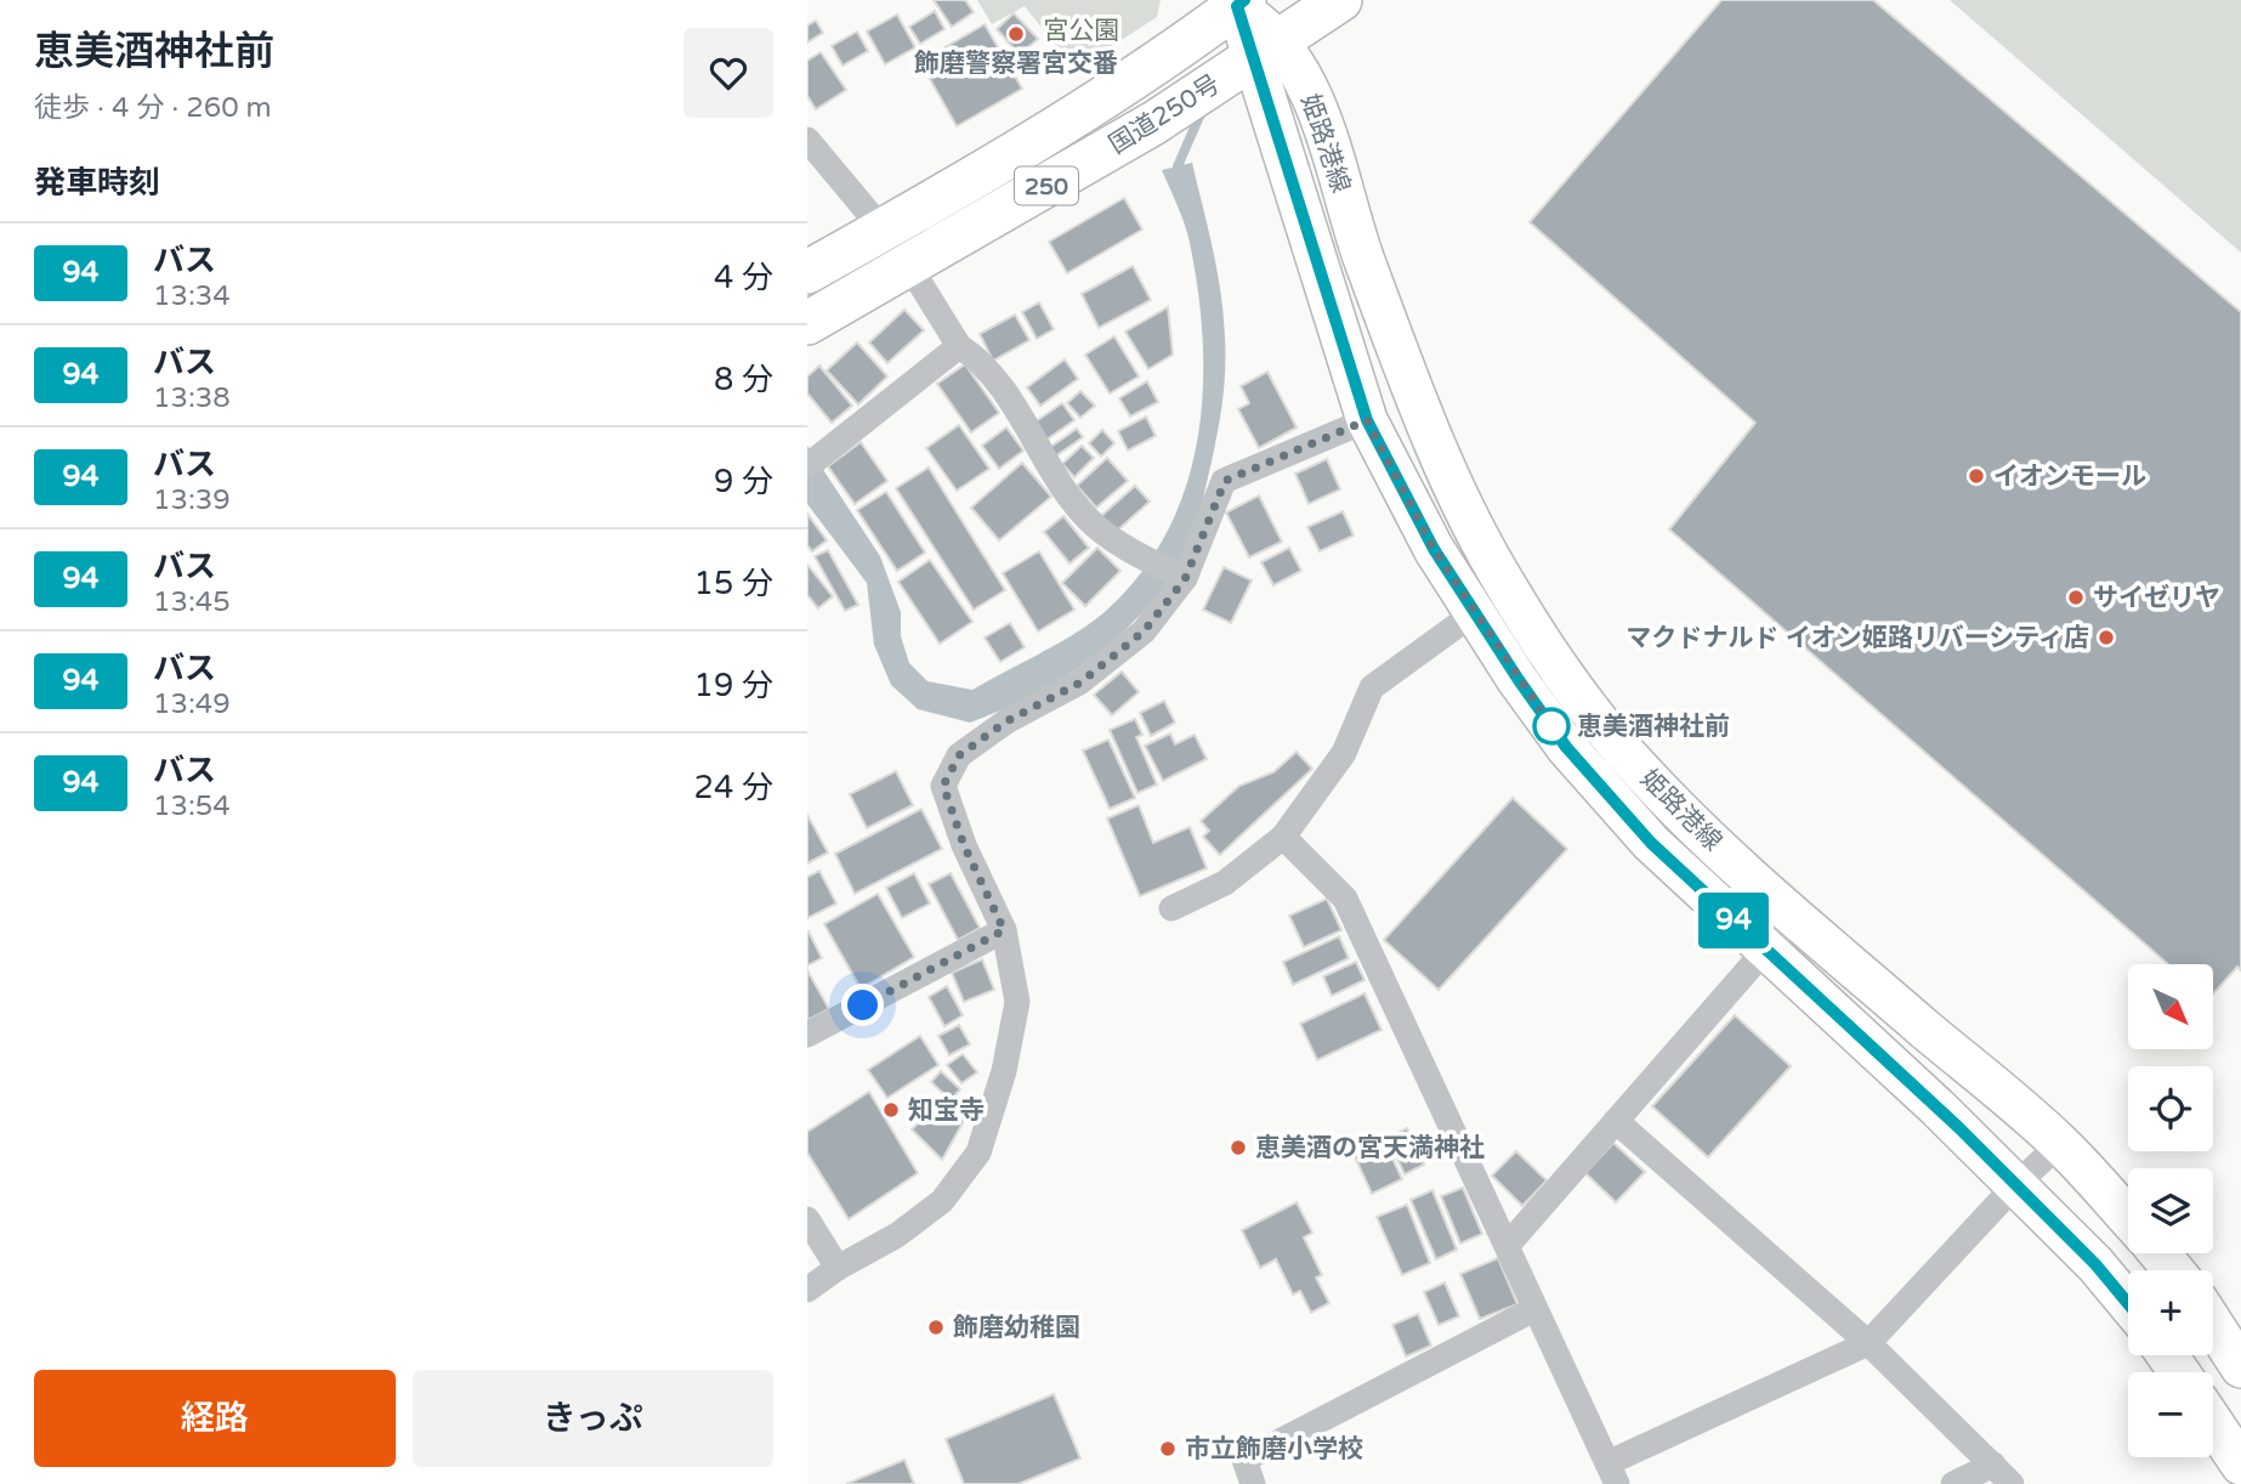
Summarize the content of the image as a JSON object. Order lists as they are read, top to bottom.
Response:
{
  "streets": {
    "highway": ["国道250号", "250"],
    "main road": ["姫路港線"]
  },
  "crossings": [
    ["国道250号", "姫路港線"]
  ],
  "parks": ["宮公園"],
  "places": [
    "飾磨警察署宮交番",
    "イオンモール",
    "サイゼリヤ",
    "マクドナルド イオン姫路リバーシティ店",
    "恵美酒神社前",
    "知宝寺",
    "恵美酒の宮天満神社",
    "飾磨幼稚園",
    "市立飾磨小学校"
  ],
  "lines": ["bus line 94"],
  "north": "bottom right",
  "page": {
    "heading": [
      ["恵美酒神社前", "徒歩 · 4 分 · 260 m"],
      "発車時刻"
    ],
    "on_map": "94",
    "list": [
      {
        "mark": "94",
        "name": "バス",
        "note": "13:34",
        "value": "4 分"
      },
      {
        "mark": "94",
        "name": "バス",
        "note": "13:38",
        "value": "8 分"
      },
      {
        "mark": "94",
        "name": "バス",
        "note": "13:39",
        "value": "9 分"
      },
      {
        "mark": "94",
        "name": "バス",
        "note": "13:45",
        "value": "15 分"
      },
      {
        "mark": "94",
        "name": "バス",
        "note": "13:49",
        "value": "19 分"
      },
      {
        "mark": "94",
        "name": "バス",
        "note": "13:54",
        "value": "24 分"
      }
    ],
    "map_buttons": ["+", "−"],
    "buttons": ["経路", "きっぷ"]
  }
}
